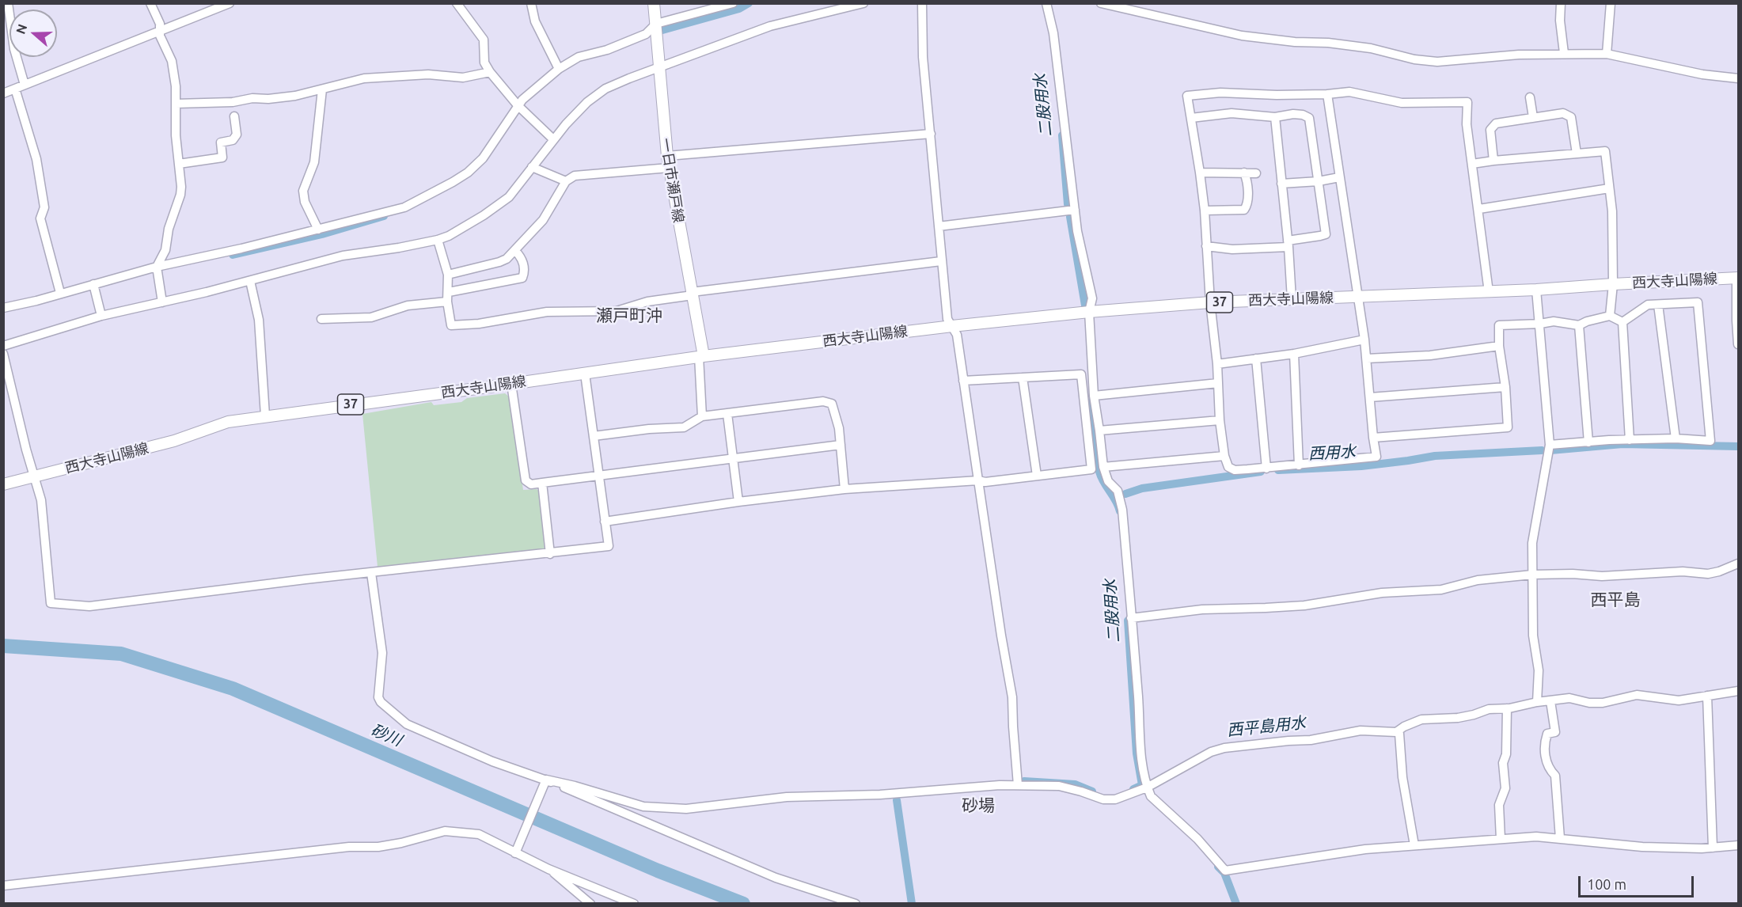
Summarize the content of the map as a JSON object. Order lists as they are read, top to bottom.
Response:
{
  "streets": {
    "main road": ["一日市瀬戸線", "西大寺山陽線", "37"]
  },
  "crossings": [
    ["一日市瀬戸線", "西大寺山陽線"]
  ],
  "districts": ["瀬戸町沖", "西平島", "砂場"],
  "water": [
    "二股用水",
    "西用水",
    "西平島用水",
    "砂川"
  ],
  "scale_bar": "100 m",
  "north": "left"
}
